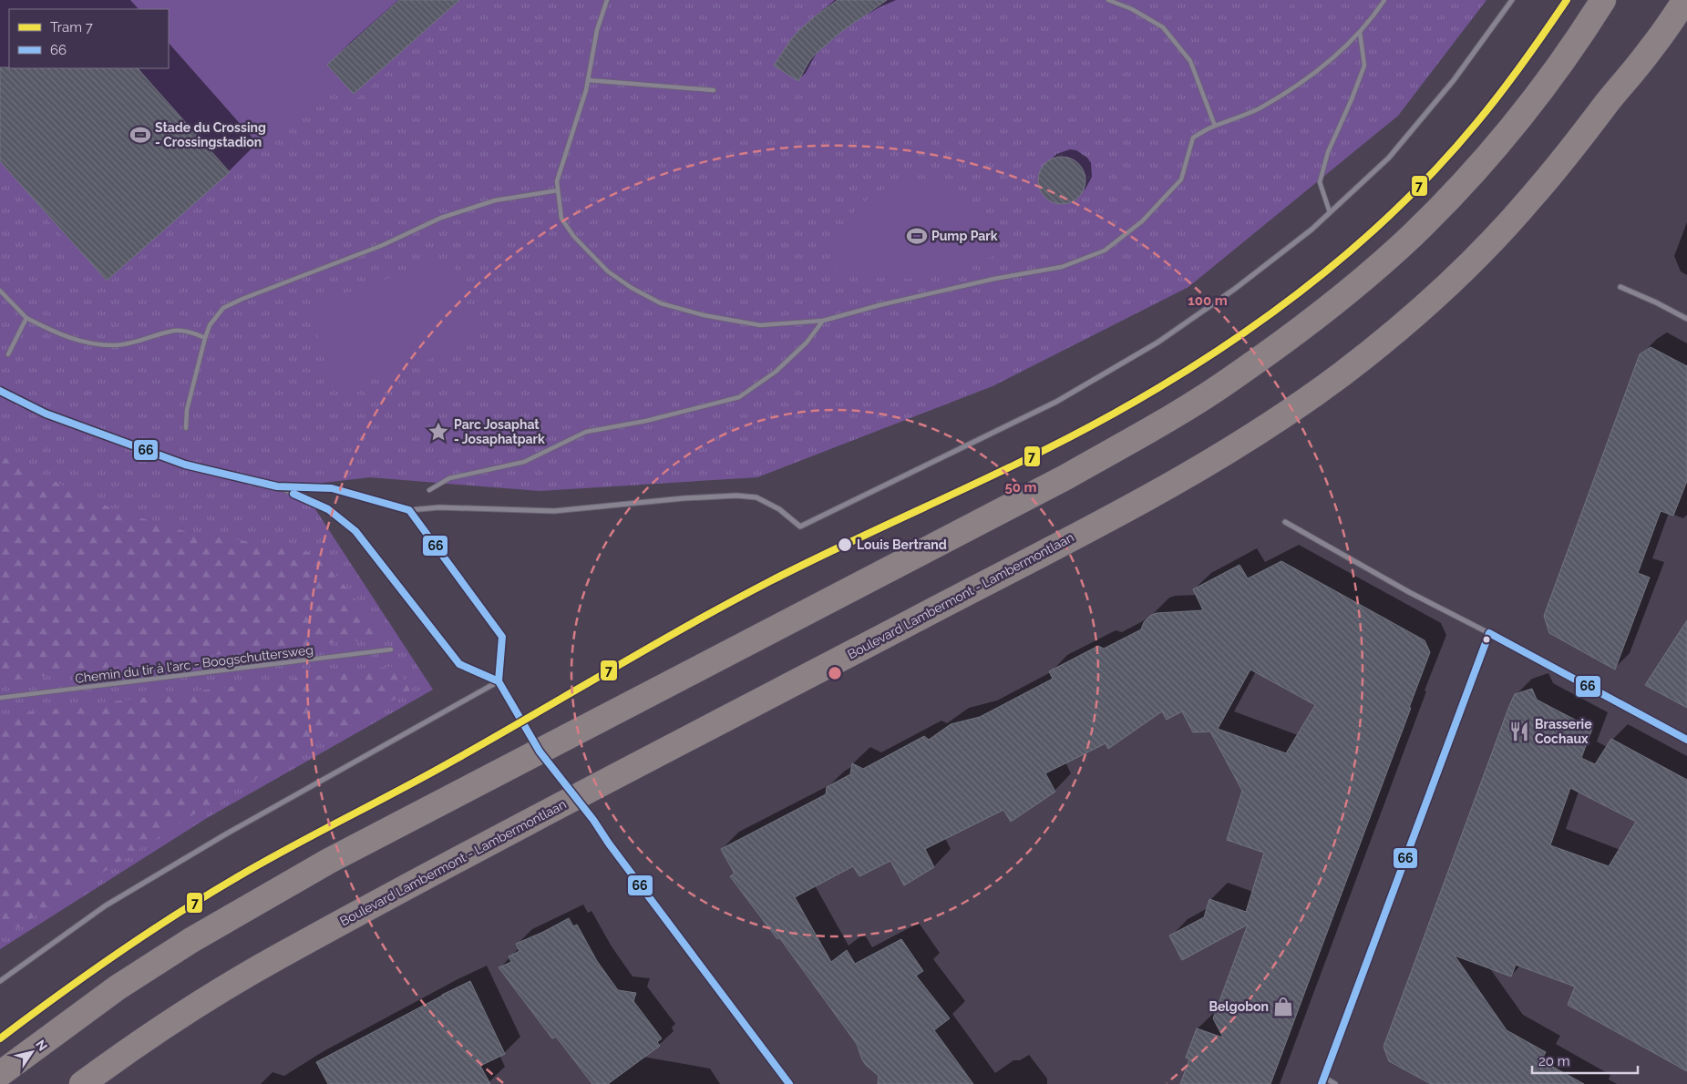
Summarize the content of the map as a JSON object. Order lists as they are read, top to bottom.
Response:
{
  "streets": {
    "main road": ["Boulevard Lambermont - Lambermontlaan"],
    "street": ["Chemin du tir à l'arc - Boogschuttersweg"]
  },
  "places": {
    "sports": ["Stade du Crossing - Crossingstadion", "Pump Park"],
    "place": ["Parc Josaphat - Josaphatpark"],
    "other": ["Louis Bertrand"],
    "restaurant": ["Brasserie Cochaux"],
    "shop": ["Belgobon"]
  },
  "lines": ["tram line 7", "transit line 66"],
  "legend": ["Tram 7", "66"],
  "scale_bar": "20 m",
  "north": "top right",
  "rings": ["100 m", "50 m"]
}
